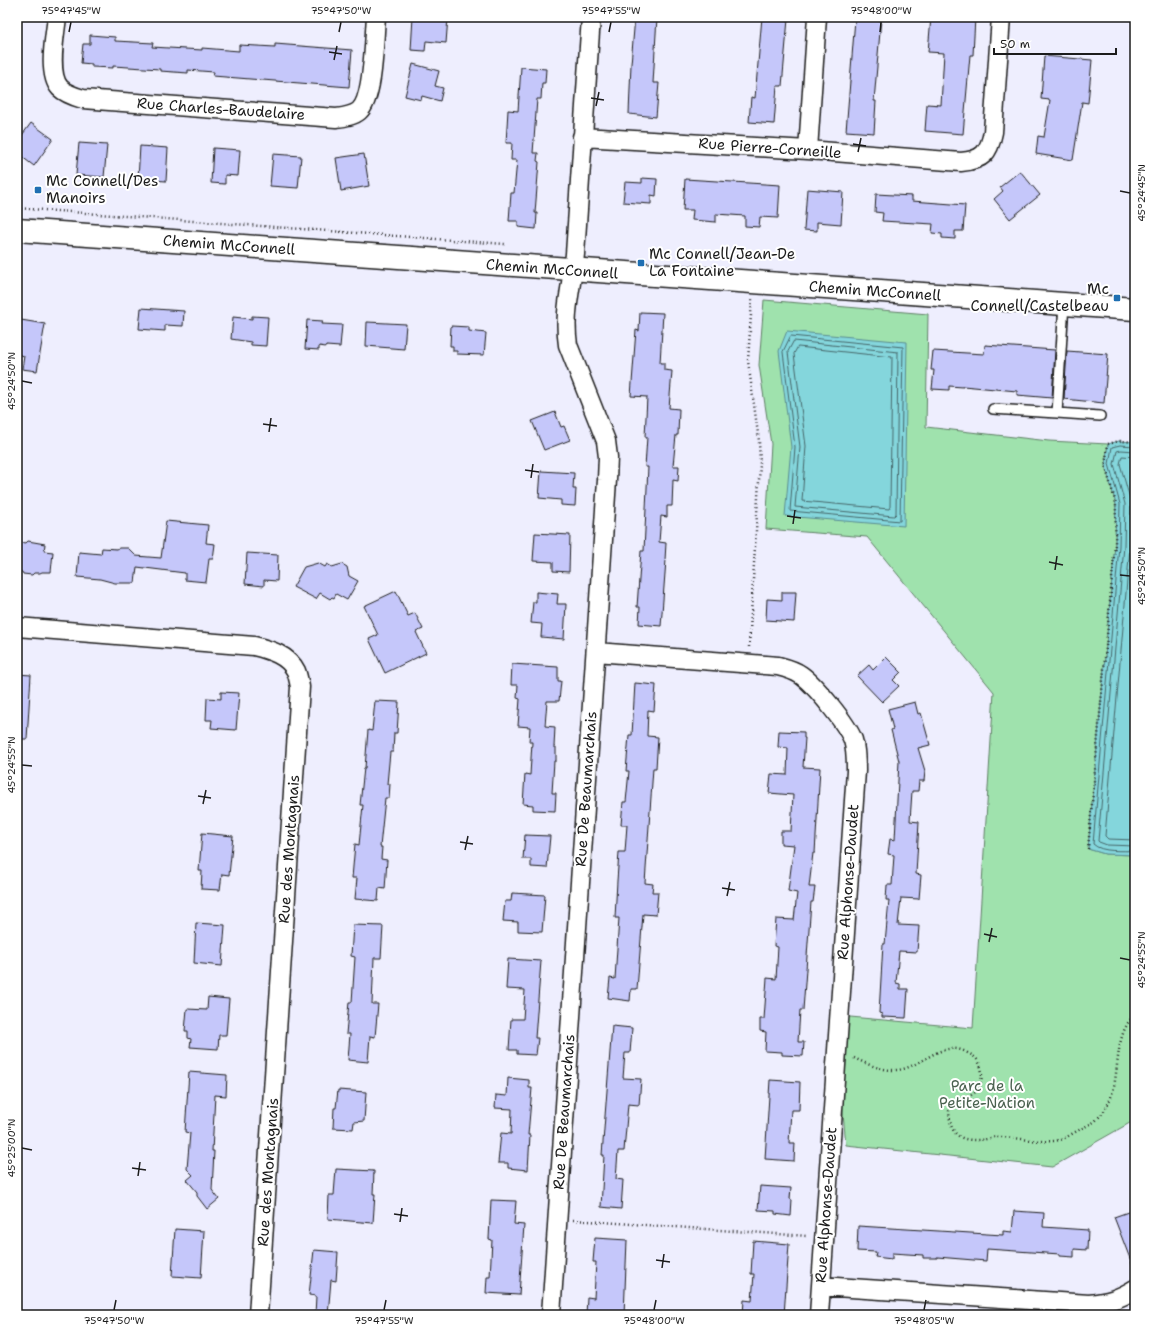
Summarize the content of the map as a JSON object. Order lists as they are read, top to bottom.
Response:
{
  "streets": {
    "street": [
      "Rue Charles-Baudelaire",
      "Rue Pierre-Corneille",
      "Chemin McConnell",
      "Rue De Beaumarchais",
      "Rue des Montagnais",
      "Rue Alphonse-Daudet"
    ]
  },
  "crossings": [
    ["Rue Pierre-Corneille", "Rue De Beaumarchais"],
    ["Chemin McConnell", "Rue De Beaumarchais"],
    ["Rue De Beaumarchais", "Rue Alphonse-Daudet"]
  ],
  "parks": ["Parc de la Petite-Nation"],
  "places": {
    "transit": ["Mc Connell/Des Manoirs", "Mc Connell/Jean-De La Fontaine", "Mc Connell/Castelbeau"]
  },
  "scale_bar": "50 m",
  "coordinates": [
    "75°47'45\"W",
    "75°47'50\"W",
    "75°47'55\"W",
    "75°48'00\"W",
    "45°24'45\"N",
    "45°24'50\"N",
    "45°24'55\"N",
    "45°25'00\"N",
    "75°48'05\"W"
  ]
}
